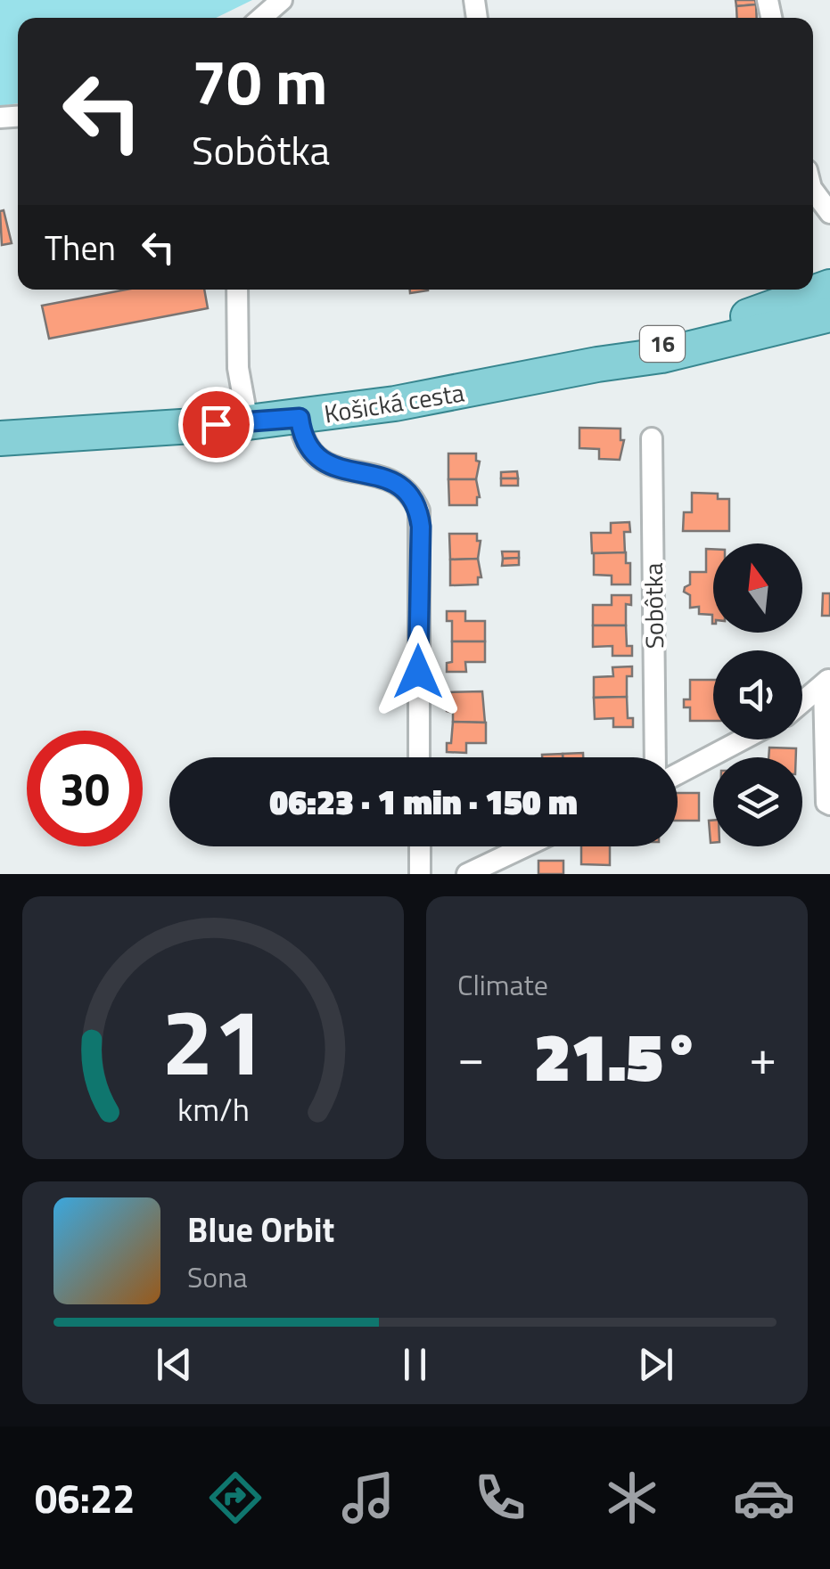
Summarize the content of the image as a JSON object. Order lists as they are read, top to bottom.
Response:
{
  "streets": {
    "main road": ["16", "Košická cesta"],
    "street": ["Sobôtka"]
  },
  "north": "top",
  "page": {
    "turn": ["70 m", "Sobôtka"],
    "then": "Then",
    "limit": "30",
    "trip": "06:23 · 1 min · 150 m",
    "tile": "Climate",
    "heat": ["−", "21.5°", "+"],
    "song": ["Blue Orbit", "Sona"],
    "tabs": "06:22",
    "gauge": ["21", "km/h"]
  }
}
